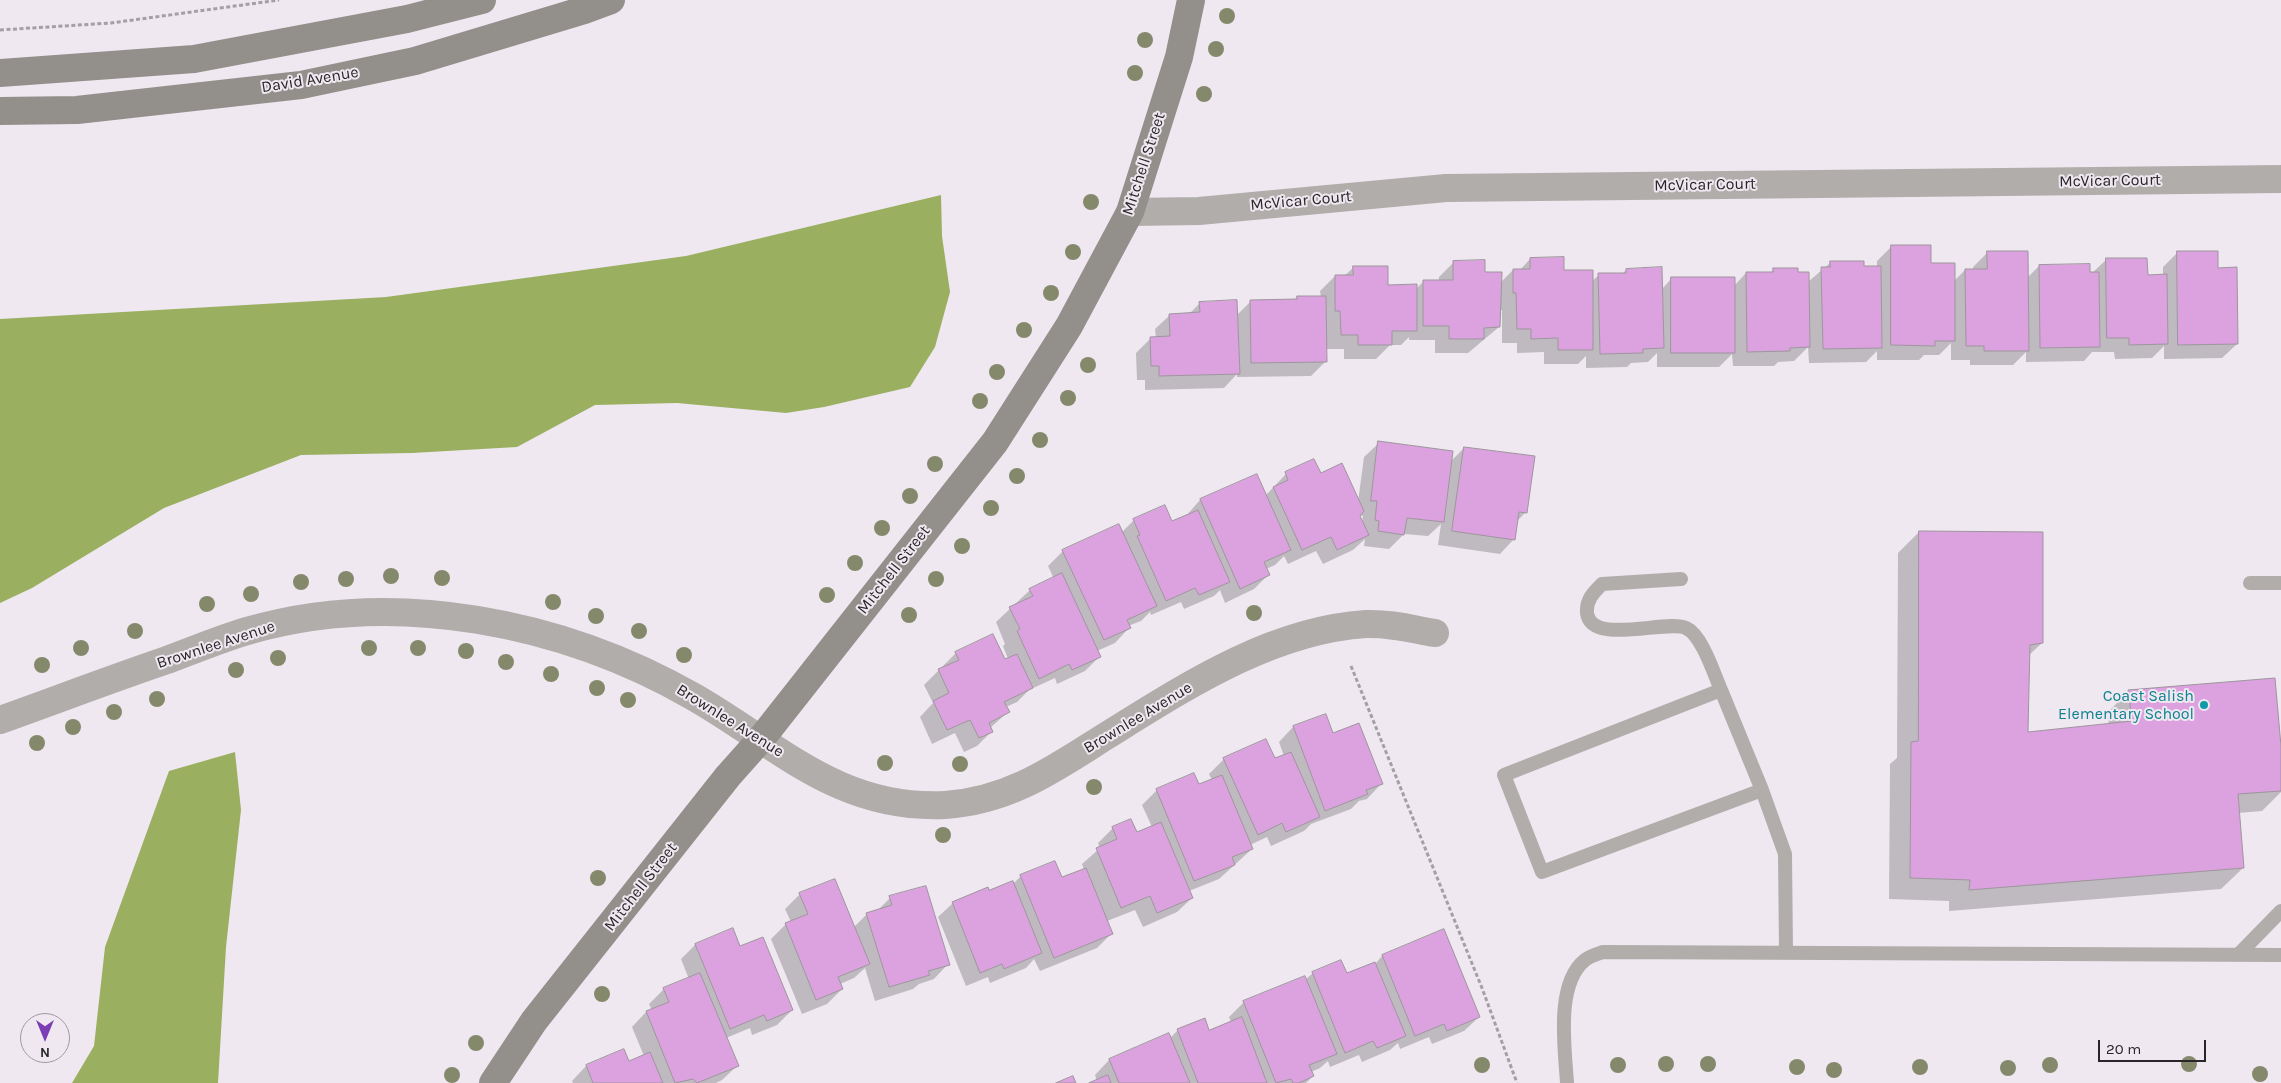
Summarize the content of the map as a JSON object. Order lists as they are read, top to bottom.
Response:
{
  "streets": {
    "street": [
      "David Avenue",
      "Mitchell Street",
      "McVicar Court",
      "Brownlee Avenue"
    ]
  },
  "crossings": [
    ["Mitchell Street", "McVicar Court"],
    ["Mitchell Street", "Brownlee Avenue"]
  ],
  "places": ["Coast Salish Elementary School"],
  "scale_bar": "20 m",
  "north": "bottom"
}
